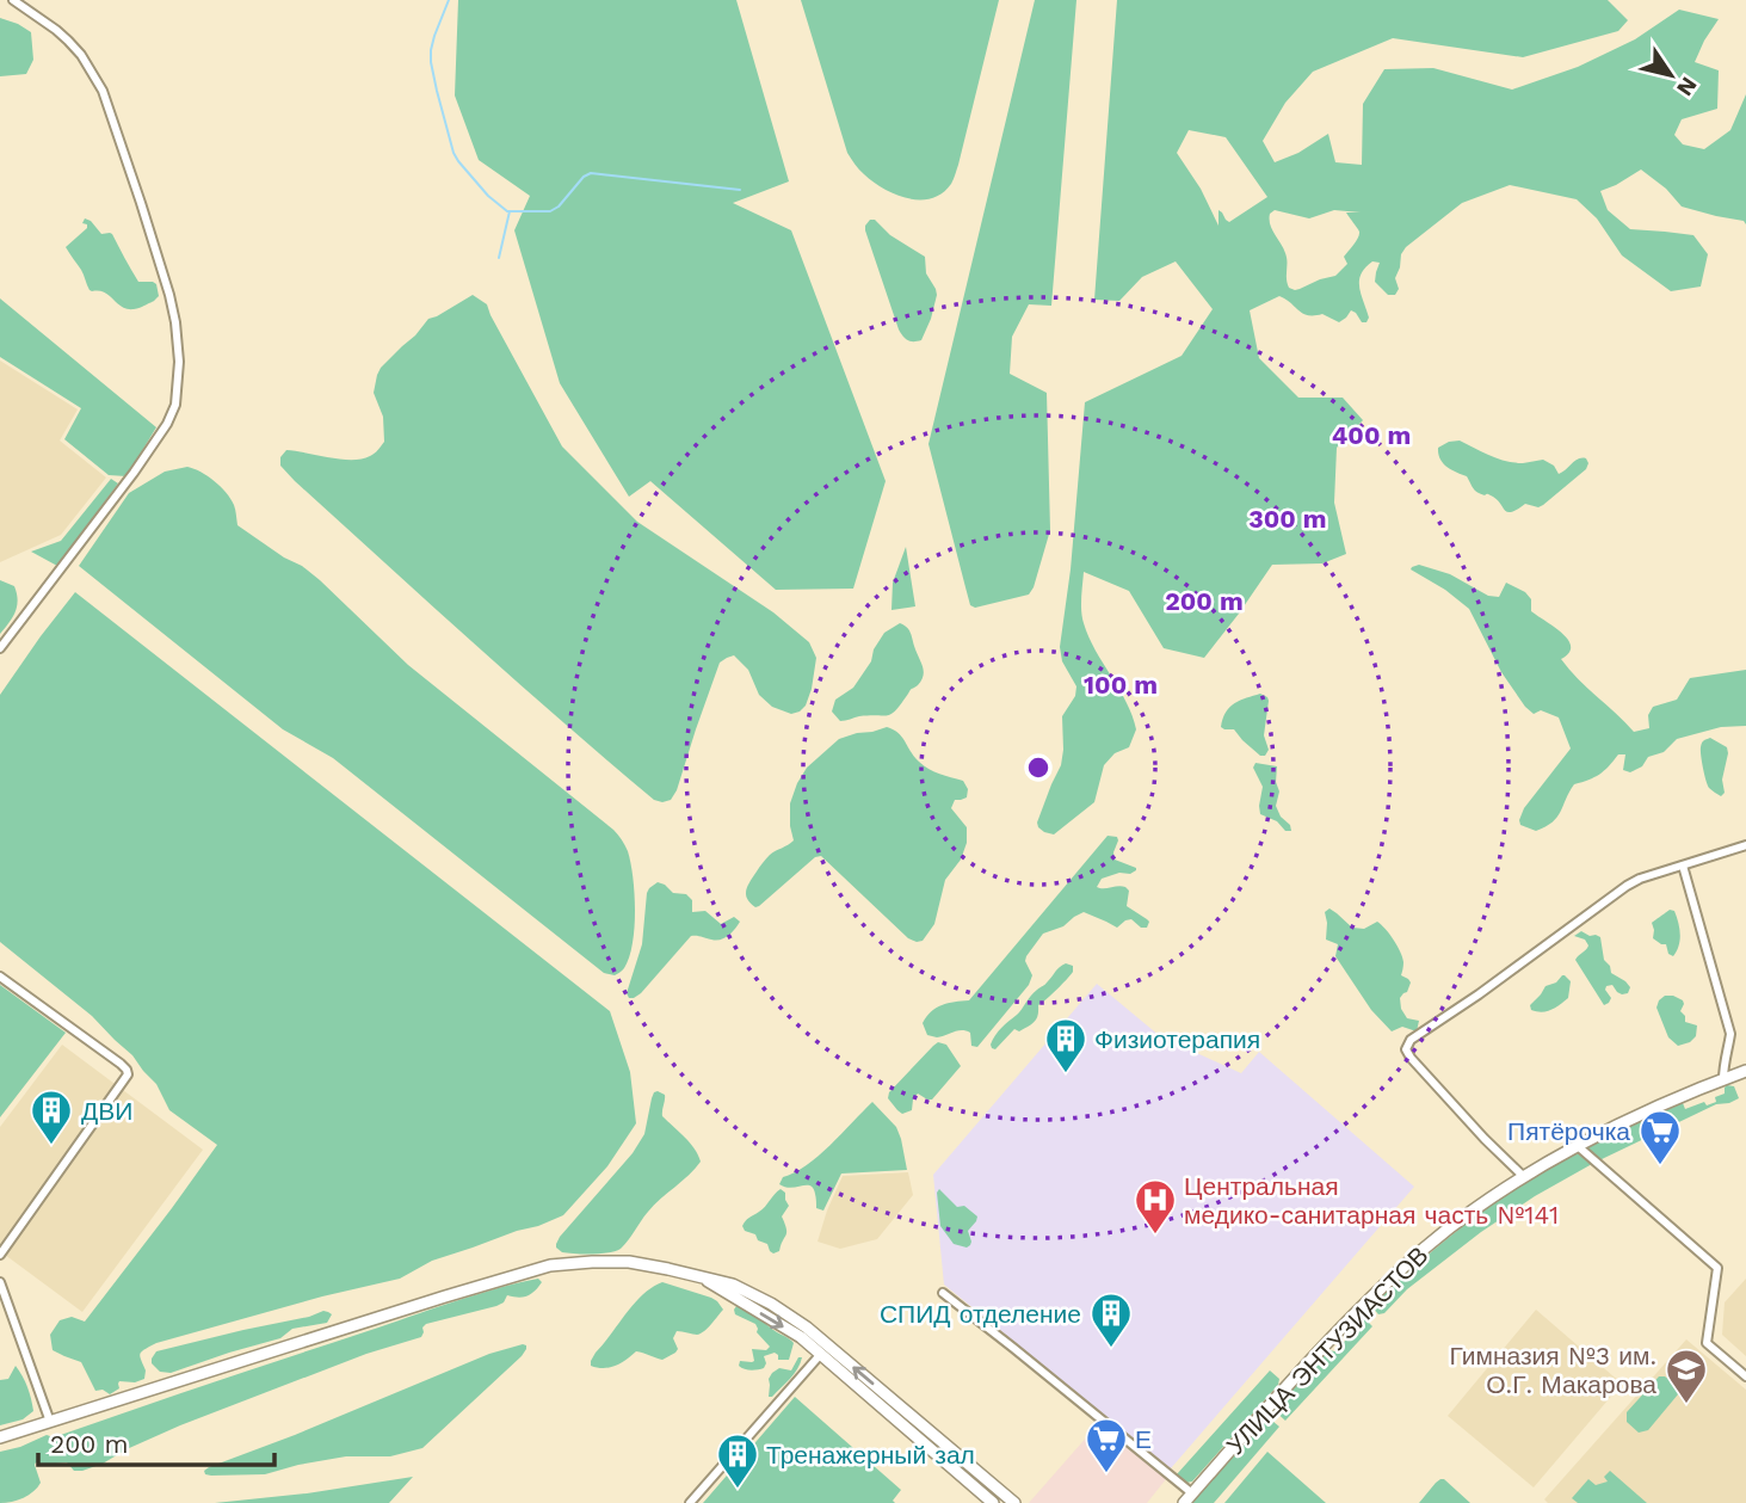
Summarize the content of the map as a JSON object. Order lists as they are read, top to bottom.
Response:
{
  "streets": {
    "main road": ["УЛИЦА ЭНТУЗИАСТОВ"]
  },
  "places": {
    "building": [
      "Физиотерапия",
      "ДВИ",
      "СПИД отделение",
      "Тренажерный зал"
    ],
    "supermarket": ["Пятёрочка", "Е"],
    "hospital": ["Центральная медико-санитарная часть №141"],
    "school or university": ["Гимназия №3 им. О.Г. Макарова"]
  },
  "scale_bar": "200 m",
  "north": "bottom right",
  "rings": [
    "400 m",
    "300 m",
    "200 m",
    "100 m"
  ]
}
